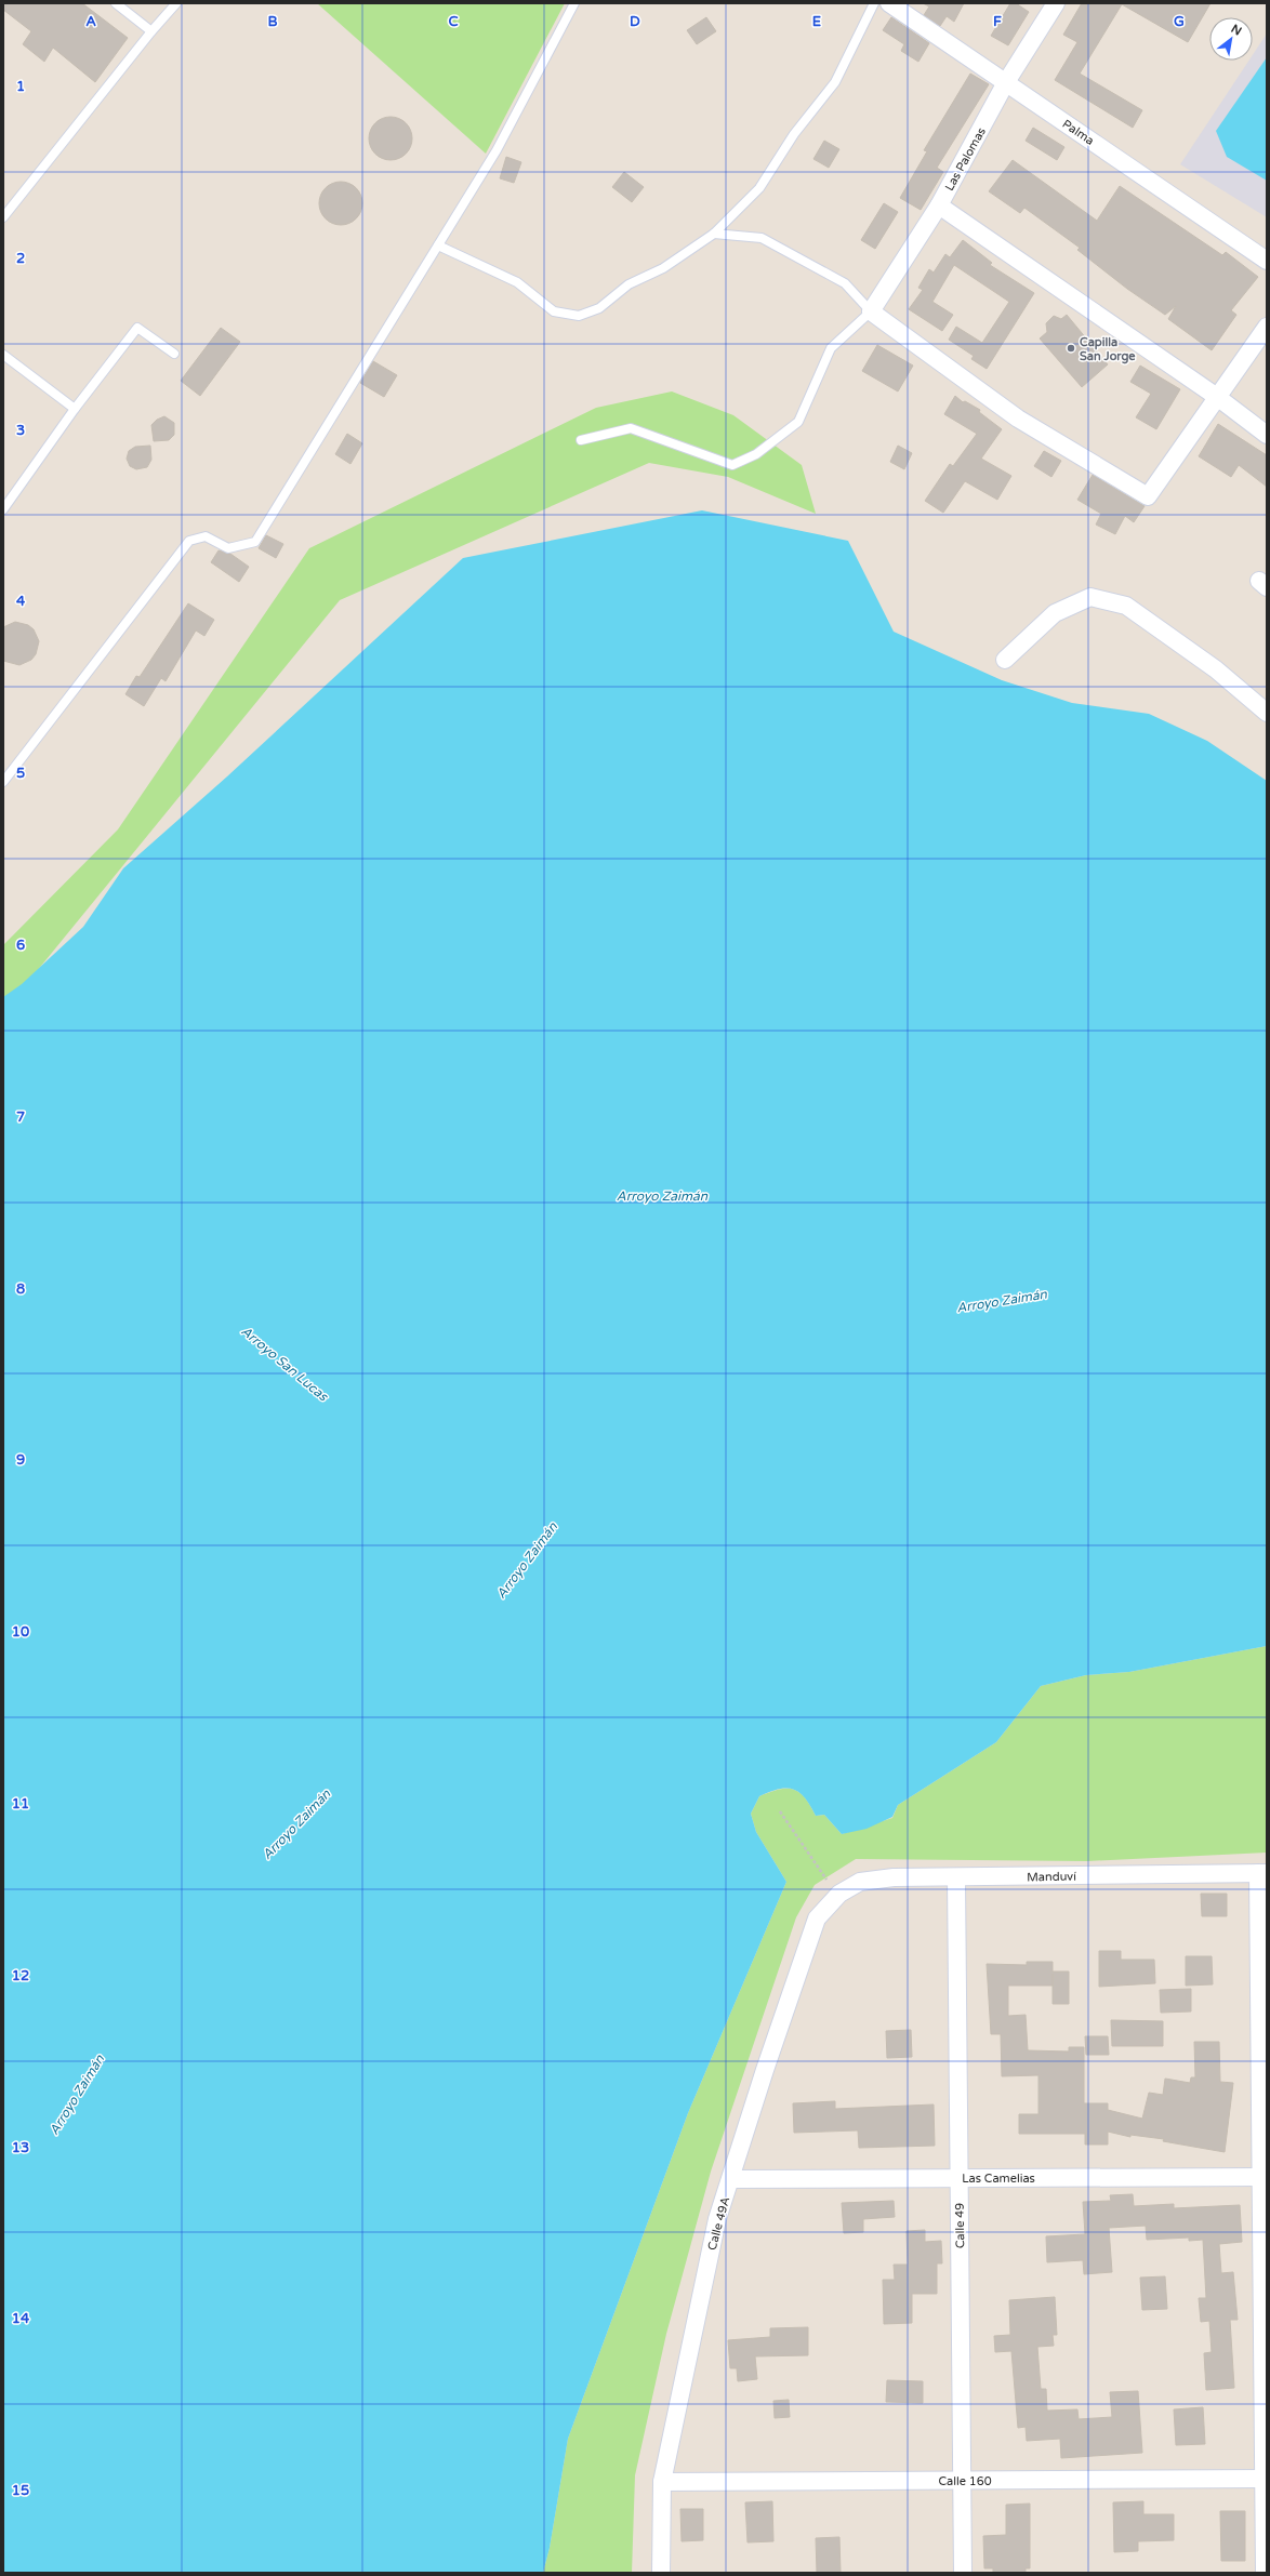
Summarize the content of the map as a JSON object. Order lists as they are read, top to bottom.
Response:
{
  "streets": {
    "street": [
      "Palma",
      "Las Palomas",
      "Manduví",
      "Las Camelias",
      "Calle 49A",
      "Calle 49",
      "Calle 160"
    ]
  },
  "crossings": [
    ["Palma", "Las Palomas"],
    ["Manduví", "Calle 49A"],
    ["Manduví", "Calle 49"],
    ["Las Camelias", "Calle 49A"],
    ["Las Camelias", "Calle 49"],
    ["Calle 49A", "Calle 160"],
    ["Calle 49", "Calle 160"]
  ],
  "water": ["Arroyo Zaimán", "Arroyo San Lucas"],
  "places": ["Capilla San Jorge"],
  "north": "top right",
  "grid": {
    "columns": [
      "A",
      "B",
      "C",
      "D",
      "E",
      "F",
      "G"
    ],
    "rows": [
      "1",
      "2",
      "3",
      "4",
      "5",
      "6",
      "7",
      "8",
      "9",
      "10",
      "11",
      "12",
      "13",
      "14",
      "15"
    ]
  }
}
